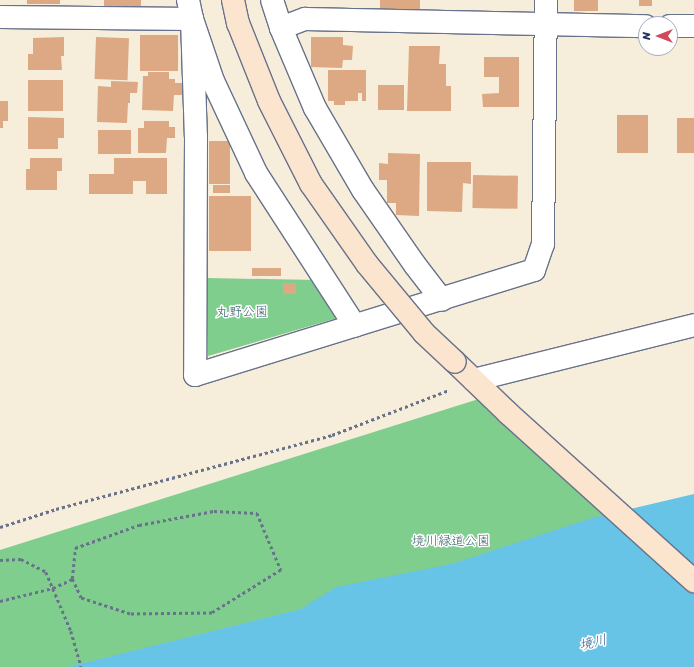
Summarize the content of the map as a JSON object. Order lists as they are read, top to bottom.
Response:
{
  "water": ["境川"],
  "parks": ["丸野公園", "境川緑道公園"],
  "north": "left"
}
